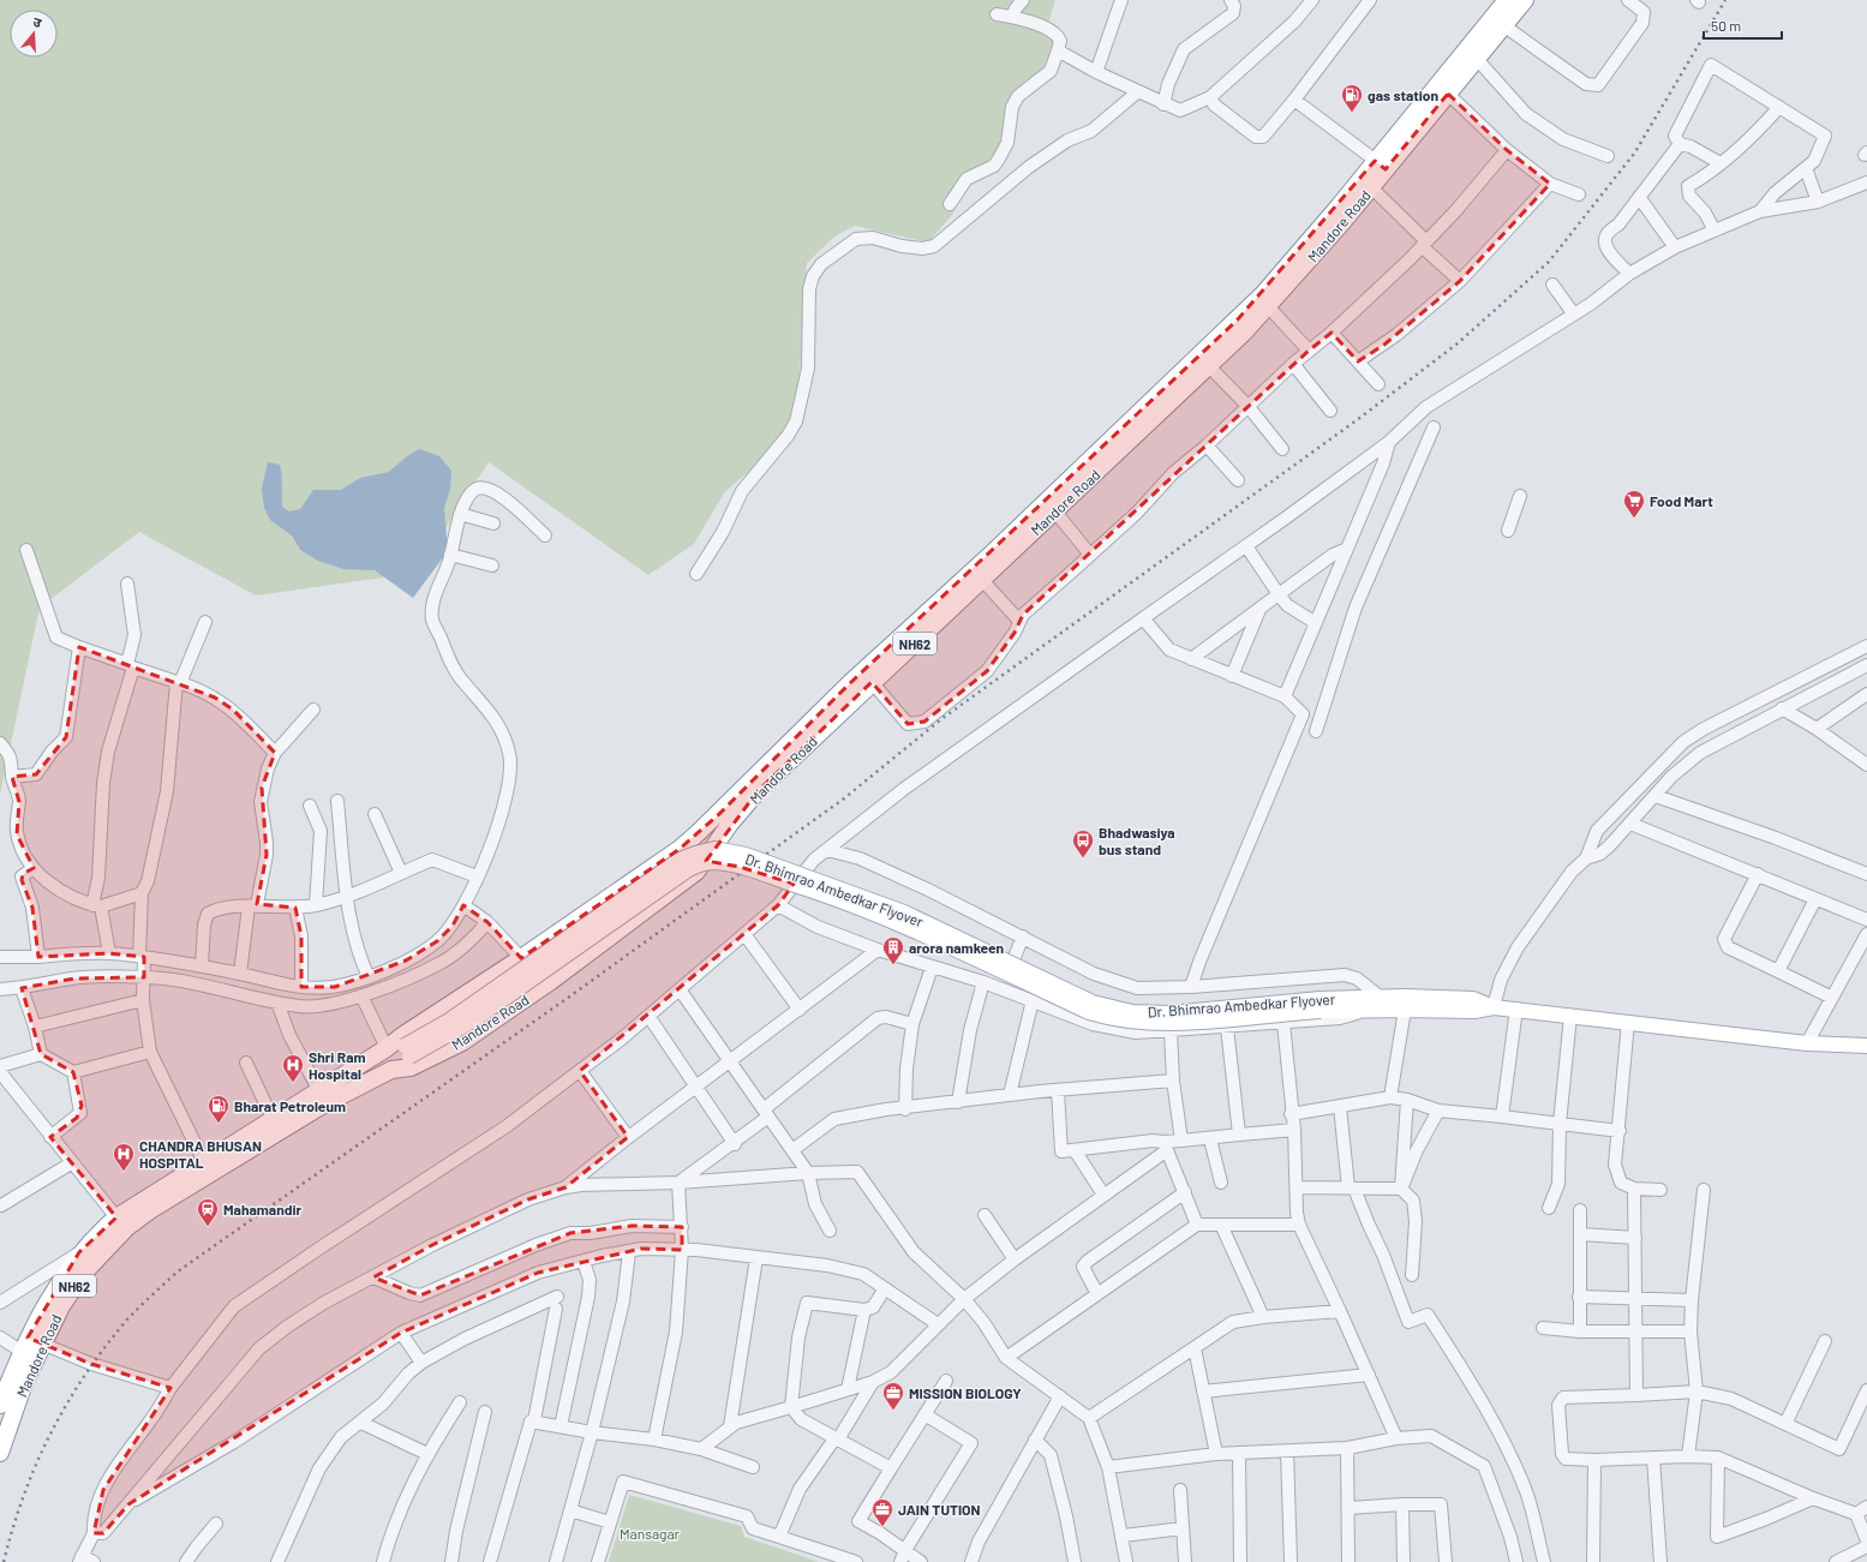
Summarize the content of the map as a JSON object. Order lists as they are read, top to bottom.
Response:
{
  "streets": {
    "highway": ["Mandore Road", "NH62"],
    "main road": ["Dr. Bhimrao Ambedkar Flyover"]
  },
  "crossings": [
    ["Mandore Road", "Dr. Bhimrao Ambedkar Flyover"]
  ],
  "parks": ["Mansagar"],
  "places": {
    "fuel station": ["gas station", "Bharat Petroleum"],
    "supermarket": ["Food Mart"],
    "bus stop": ["Bhadwasiya bus stand"],
    "building": ["arora namkeen"],
    "hospital": ["Shri Ram Hospital", "CHANDRA BHUSAN HOSPITAL"],
    "station": ["Mahamandir"],
    "office": ["MISSION BIOLOGY", "JAIN TUTION"]
  },
  "scale_bar": "50 m",
  "north": "top"
}
